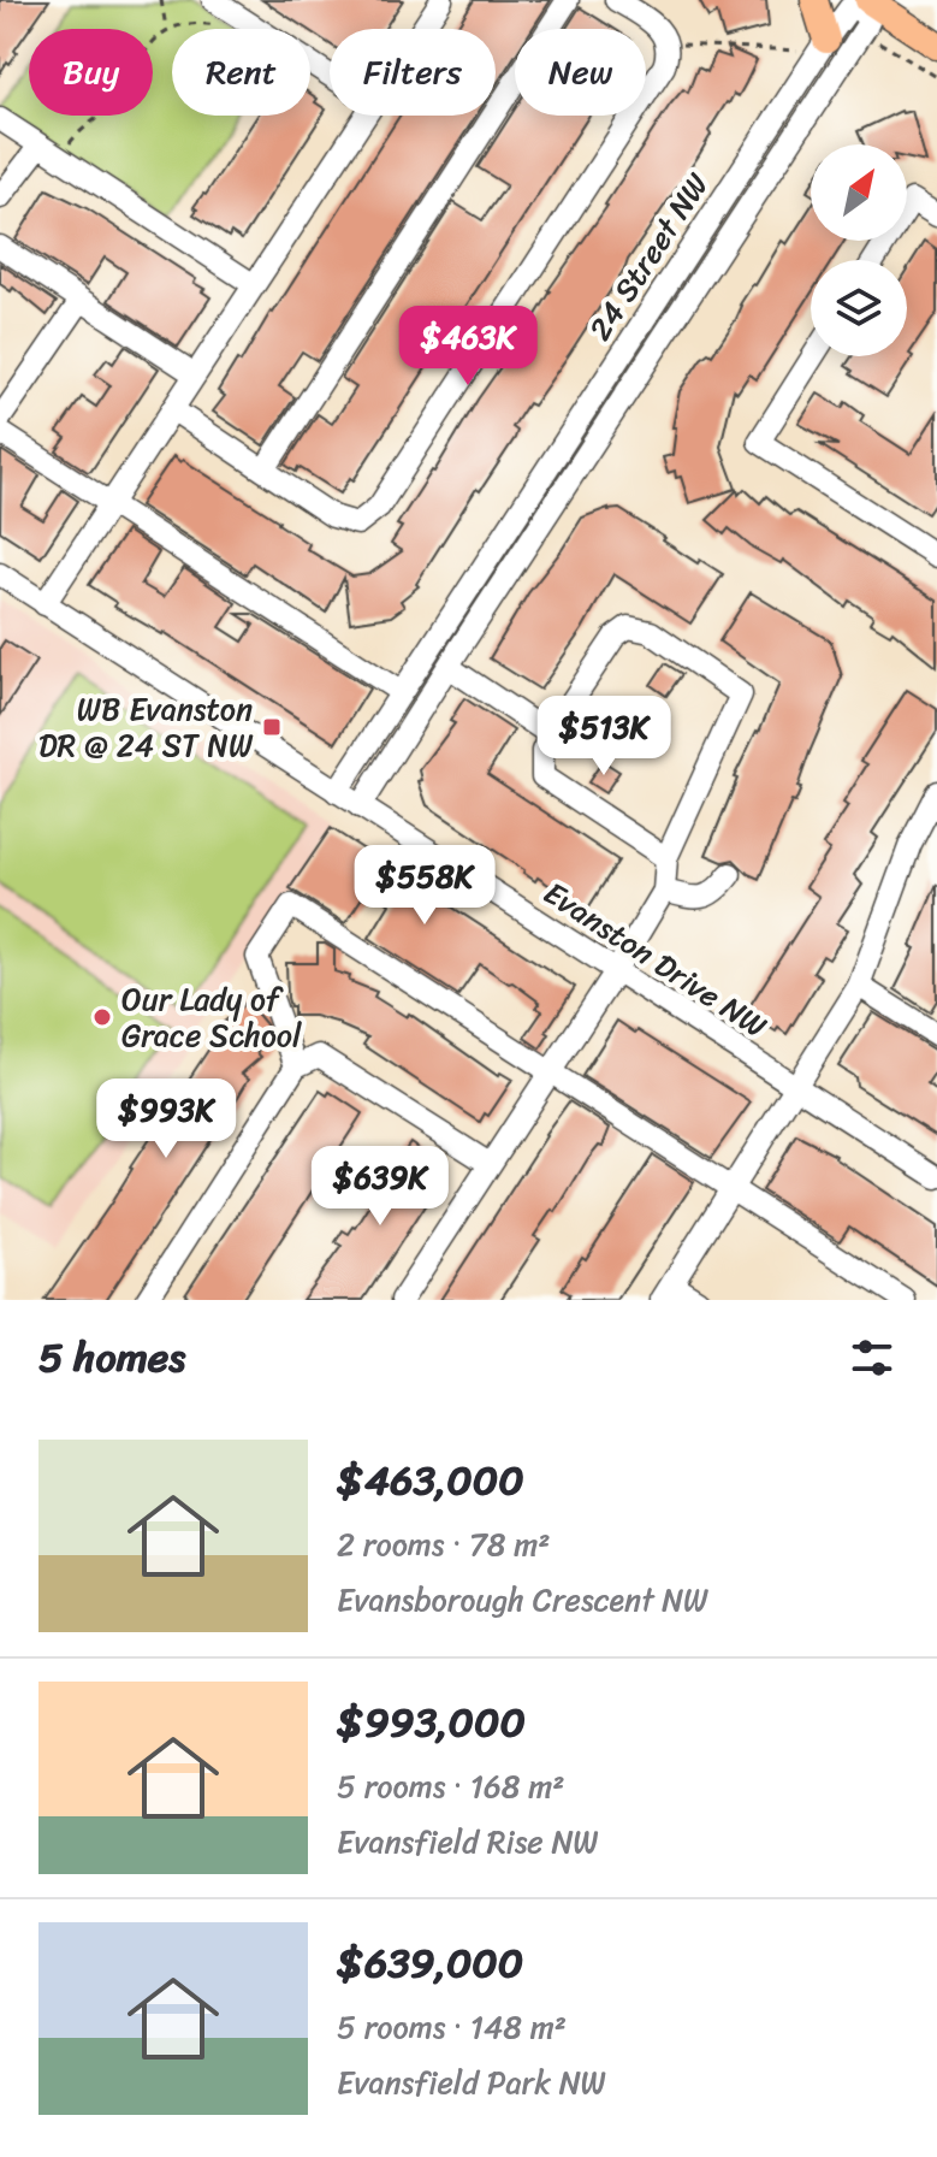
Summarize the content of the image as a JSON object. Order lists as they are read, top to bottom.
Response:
{
  "streets": {
    "street": ["24 Street NW", "Evanston Drive NW"]
  },
  "crossings": [
    ["24 Street NW", "Evanston Drive NW"]
  ],
  "places": {
    "transit": ["WB Evanston DR @ 24 ST NW"],
    "other": ["Our Lady of Grace School"]
  },
  "north": "top right",
  "page": {
    "chip": [
      "Buy",
      "Rent",
      "Filters",
      "New"
    ],
    "price": [
      "$463K",
      "$513K",
      "$558K",
      "$993K",
      "$639K"
    ],
    "heading": "5 homes",
    "list": [
      {
        "name": "$463,000",
        "note": "2 rooms · 78 m² · Evansborough Crescent NW"
      },
      {
        "name": "$993,000",
        "note": "5 rooms · 168 m² · Evansfield Rise NW"
      },
      {
        "name": "$639,000",
        "note": "5 rooms · 148 m² · Evansfield Park NW"
      }
    ]
  }
}
